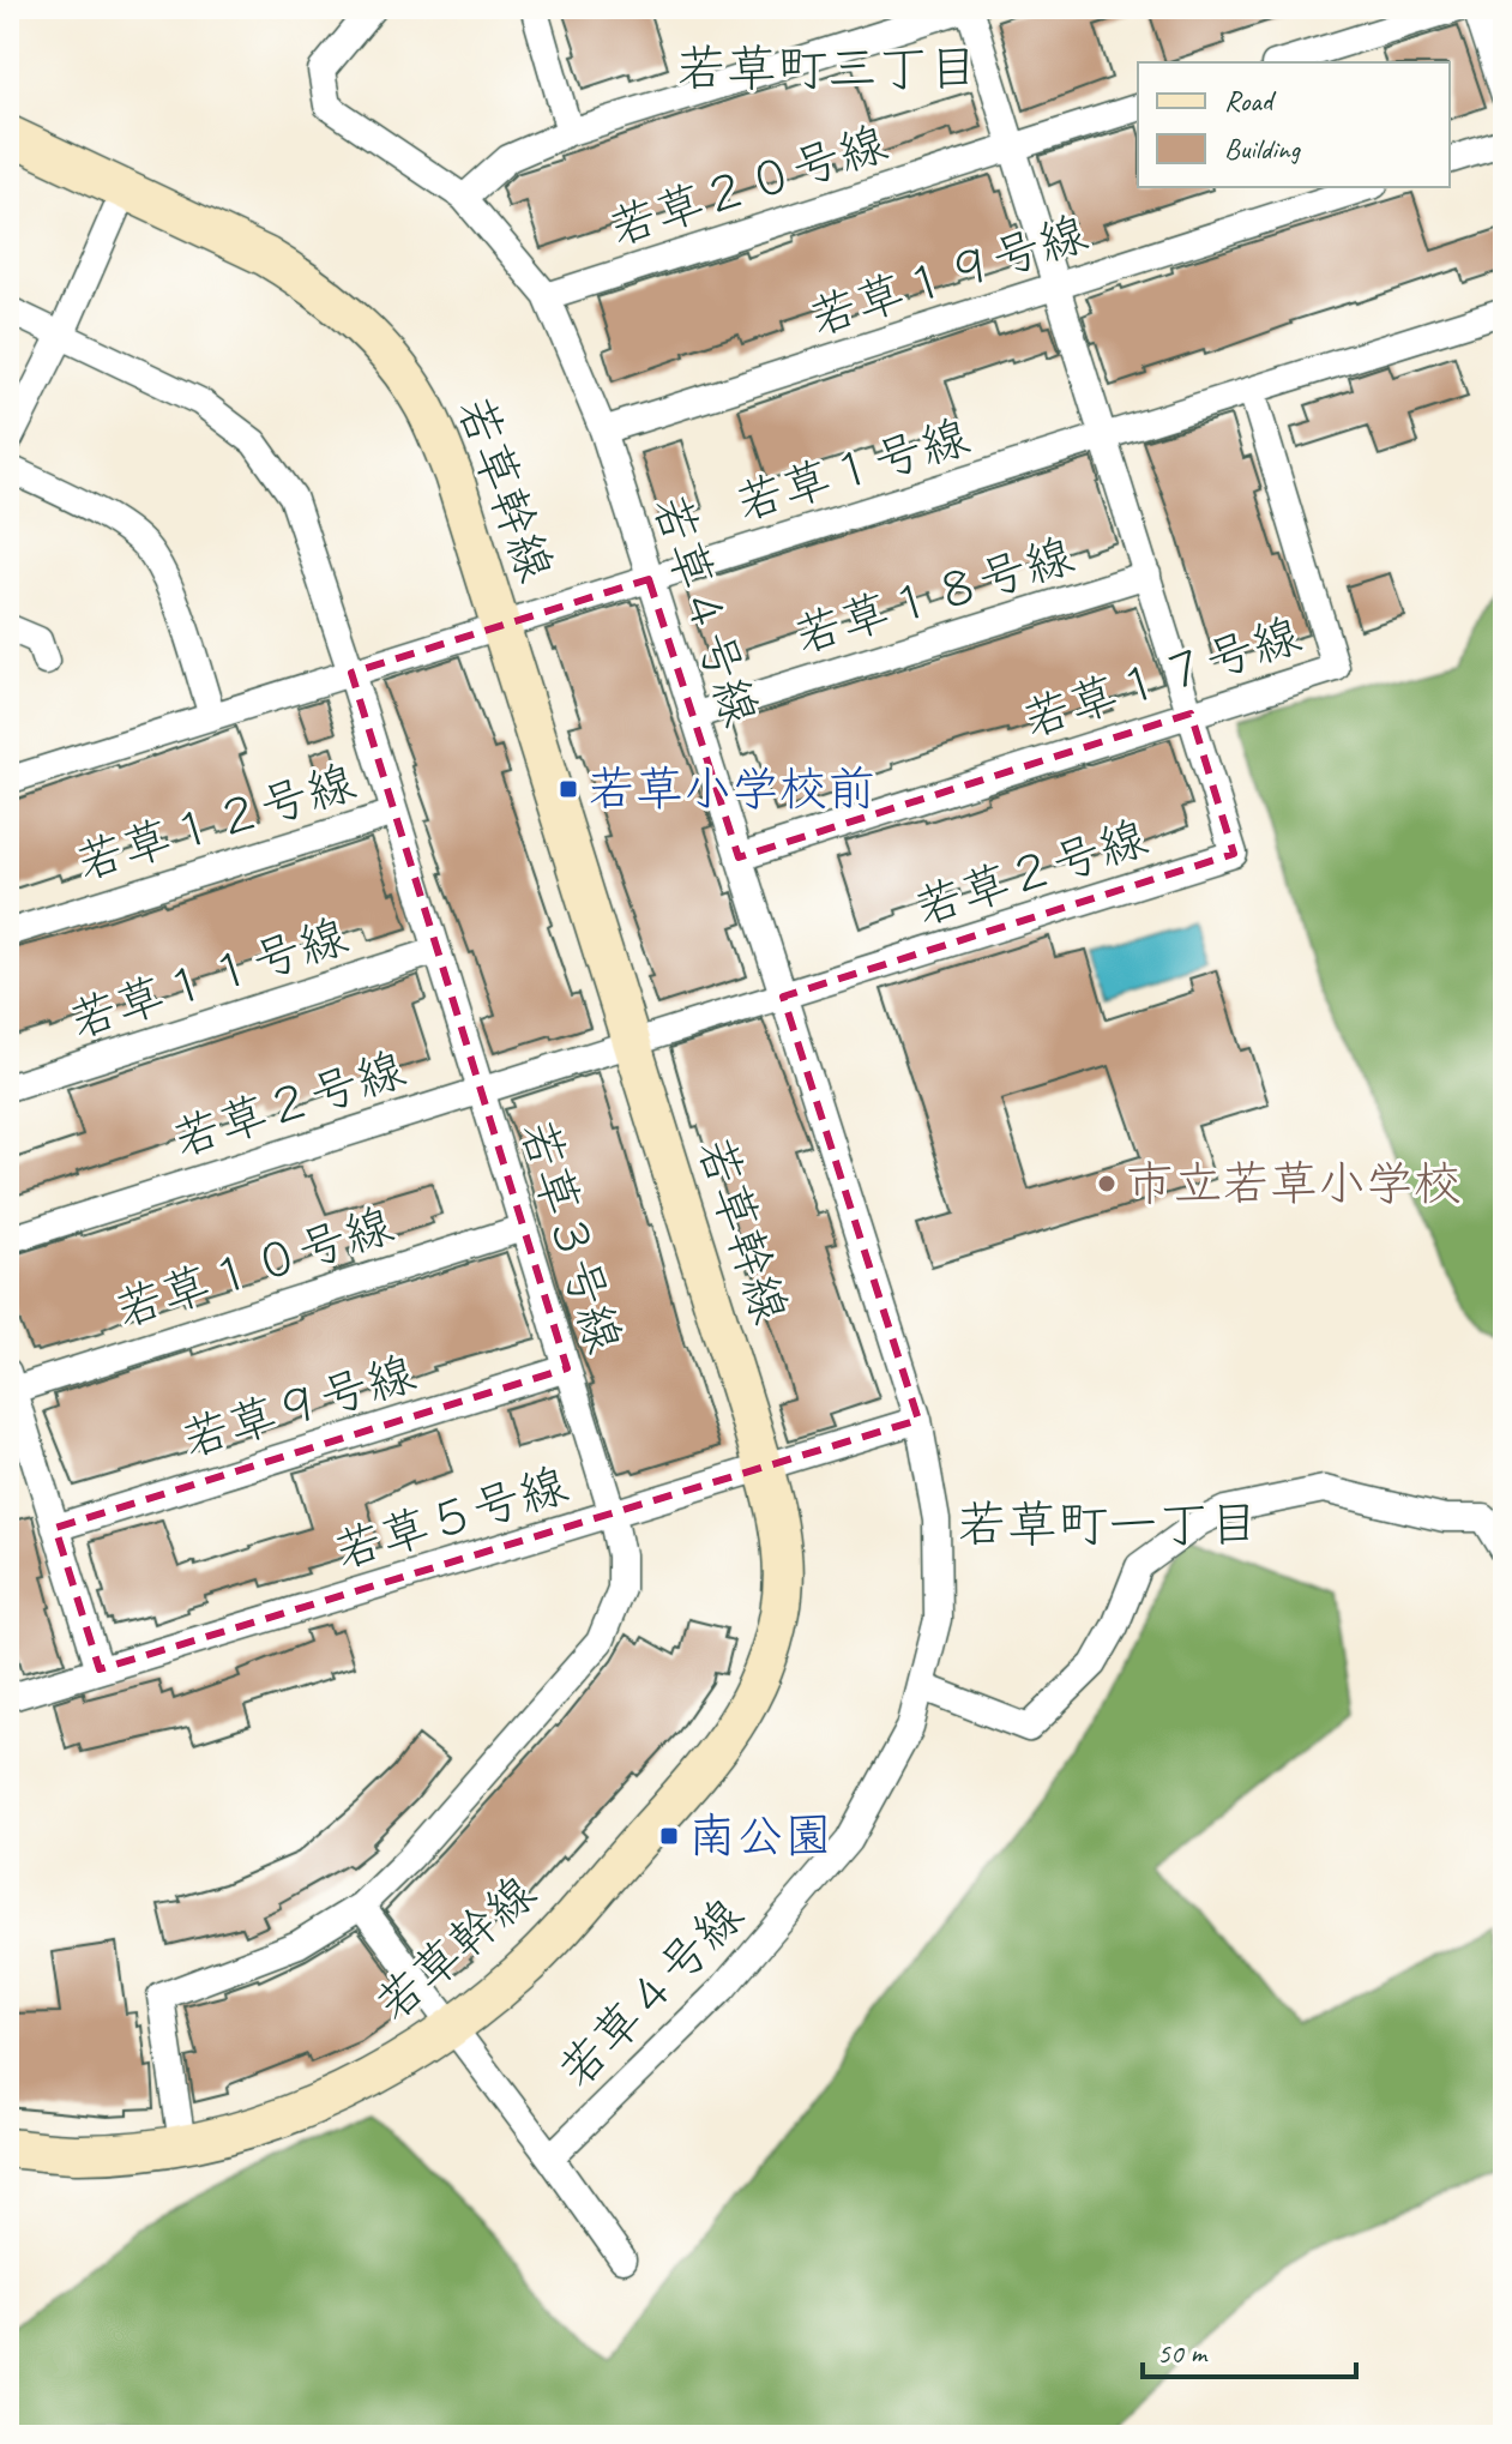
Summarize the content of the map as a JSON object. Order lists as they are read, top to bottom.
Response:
{
  "streets": {
    "street": [
      "若草２０号線",
      "若草１９号線",
      "若草１号線",
      "若草幹線",
      "若草１８号線",
      "若草４号線",
      "若草１７号線",
      "若草１２号線",
      "若草２号線",
      "若草１１号線",
      "若草３号線",
      "若草１０号線",
      "若草９号線",
      "若草５号線"
    ]
  },
  "crossings": [
    ["若草２０号線", "若草４号線"],
    ["若草２０号線", "若草２号線"],
    ["若草１９号線", "若草４号線"],
    ["若草１９号線", "若草２号線"],
    ["若草１号線", "若草幹線"],
    ["若草１号線", "若草４号線"],
    ["若草１号線", "若草１７号線"],
    ["若草１号線", "若草２号線"],
    ["若草１号線", "若草３号線"],
    ["若草幹線", "若草４号線"],
    ["若草幹線", "若草２号線"],
    ["若草幹線", "若草３号線"],
    ["若草幹線", "若草５号線"],
    ["若草１８号線", "若草４号線"],
    ["若草１８号線", "若草２号線"],
    ["若草４号線", "若草１７号線"],
    ["若草４号線", "若草２号線"],
    ["若草４号線", "若草３号線"],
    ["若草４号線", "若草５号線"],
    ["若草１７号線", "若草２号線"],
    ["若草１２号線", "若草３号線"],
    ["若草２号線", "若草３号線"],
    ["若草１１号線", "若草３号線"],
    ["若草３号線", "若草１０号線"],
    ["若草３号線", "若草９号線"],
    ["若草３号線", "若草５号線"]
  ],
  "districts": ["若草町三丁目", "若草町一丁目"],
  "places": {
    "transit": ["若草小学校前", "南公園"],
    "other": ["市立若草小学校"]
  },
  "legend": ["Road", "Building"],
  "scale_bar": "50 m"
}
